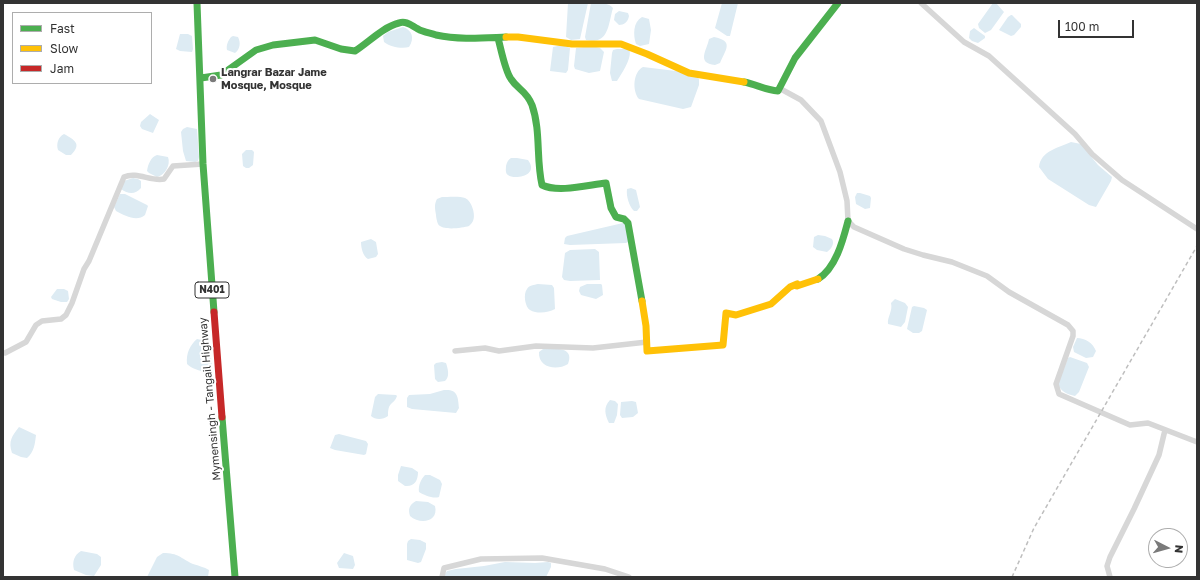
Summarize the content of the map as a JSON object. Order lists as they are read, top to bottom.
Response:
{
  "streets": {
    "main road": ["N401", "Mymensingh - Tangail Highway"]
  },
  "places": ["Langrar Bazar Jame Mosque, Mosque"],
  "legend": ["Fast", "Slow", "Jam"],
  "scale_bar": "100 m",
  "north": "right"
}
